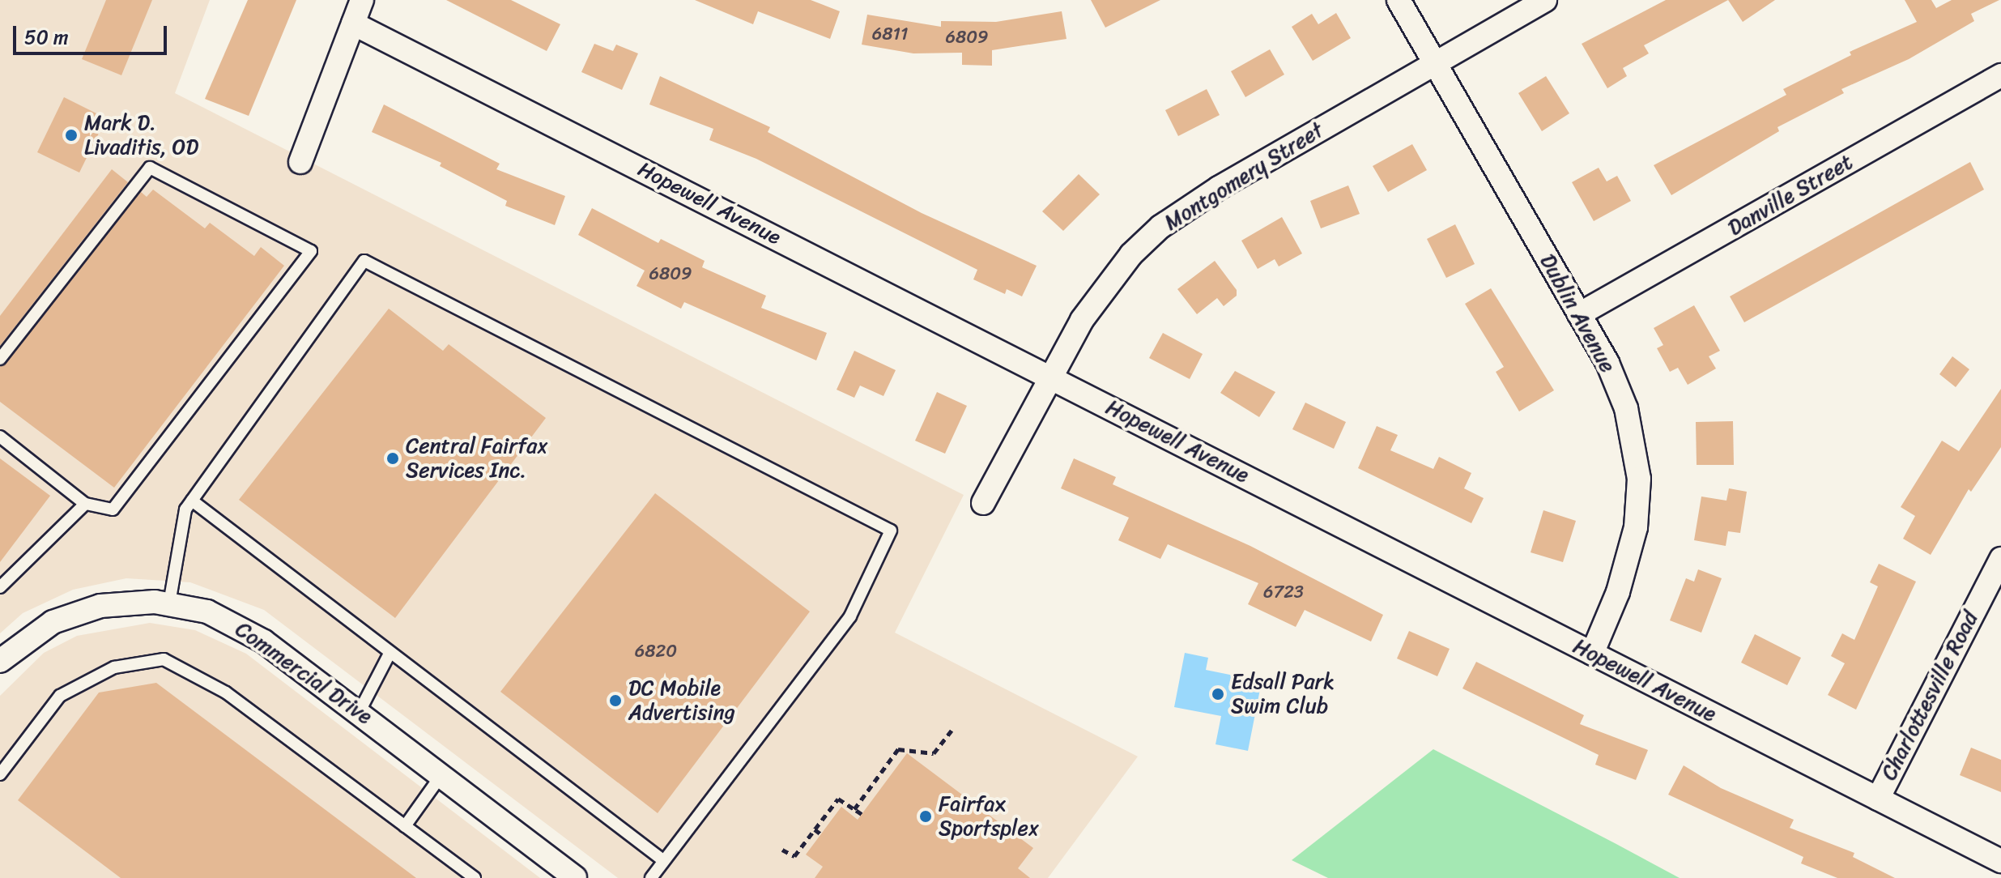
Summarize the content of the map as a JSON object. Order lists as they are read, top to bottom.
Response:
{
  "streets": {
    "street": [
      "Montgomery Street",
      "Danville Street",
      "Hopewell Avenue",
      "Dublin Avenue",
      "Commercial Drive",
      "Charlottesville Road"
    ]
  },
  "crossings": [
    ["Montgomery Street", "Hopewell Avenue"],
    ["Montgomery Street", "Dublin Avenue"],
    ["Danville Street", "Dublin Avenue"],
    ["Hopewell Avenue", "Dublin Avenue"],
    ["Hopewell Avenue", "Charlottesville Road"]
  ],
  "places": [
    "Mark D. Livaditis, OD",
    "Central Fairfax Services Inc.",
    "Edsall Park Swim Club",
    "DC Mobile Advertising",
    "Fairfax Sportsplex"
  ],
  "house_numbers": [
    "6811",
    "6809",
    "6809",
    "6723",
    "6820"
  ],
  "scale_bar": "50 m"
}
